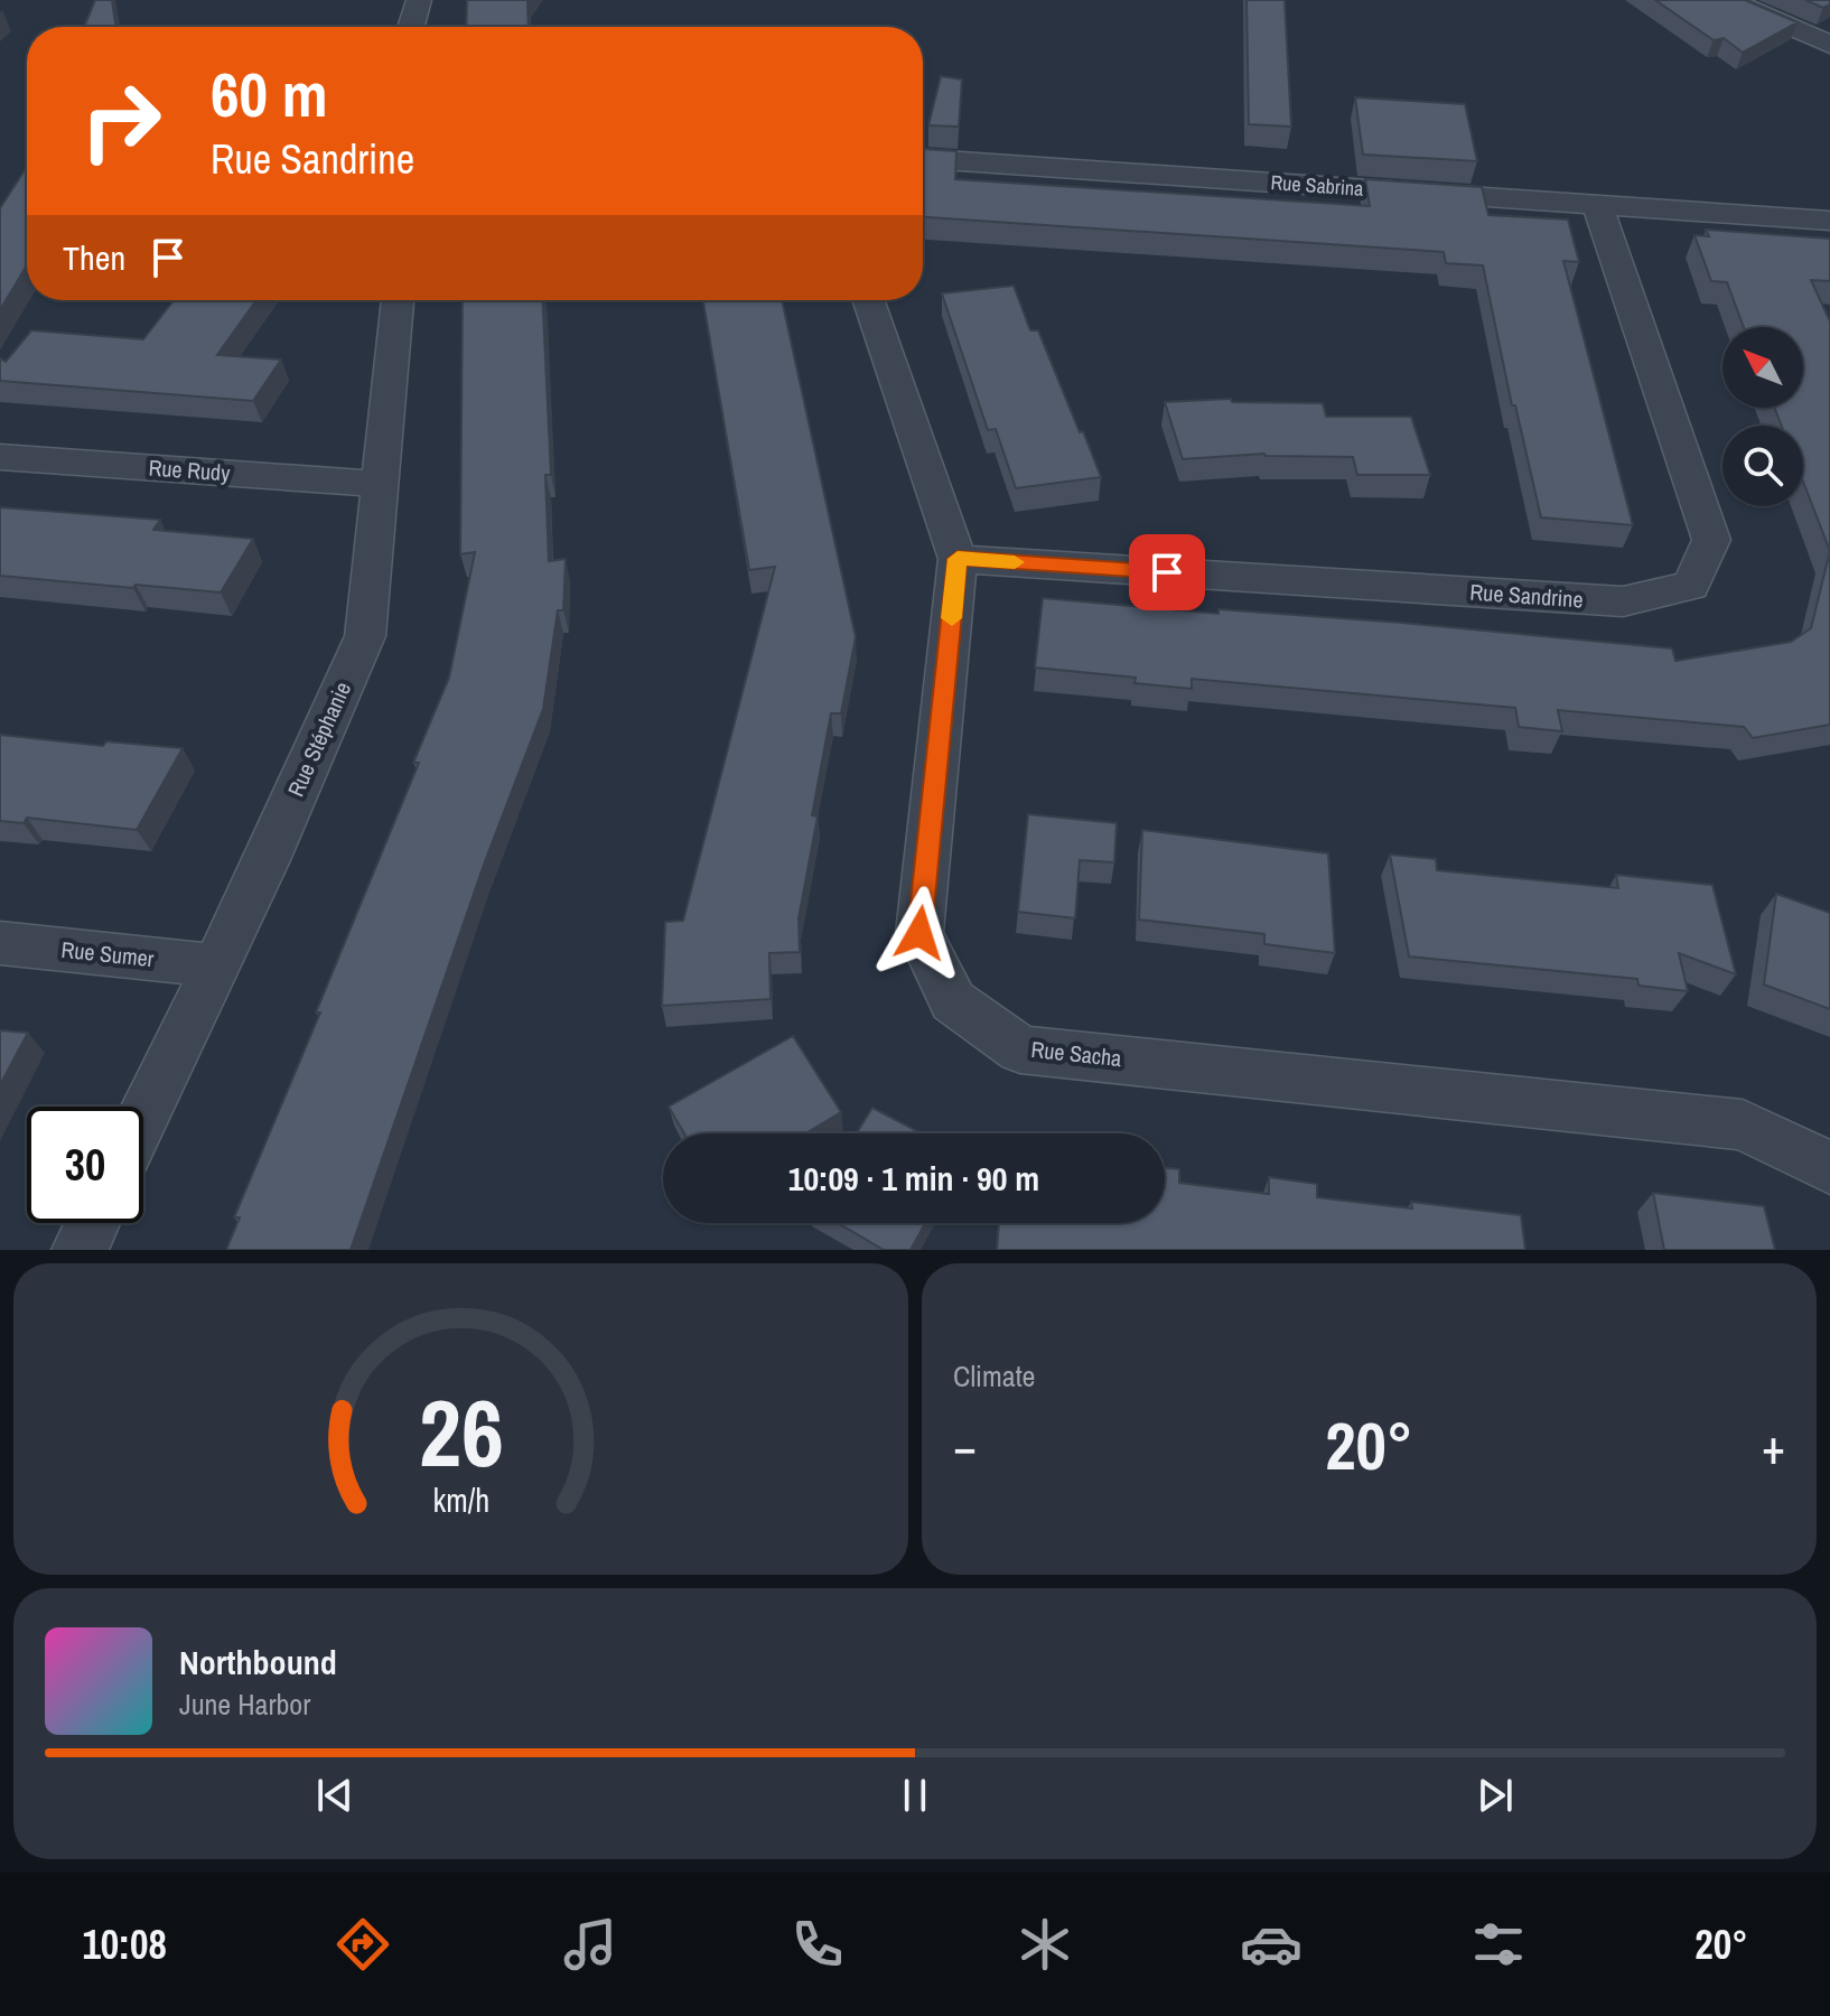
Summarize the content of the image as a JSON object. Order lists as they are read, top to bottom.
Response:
{
  "streets": {
    "street": [
      "Rue Sabrina",
      "Rue Rudy",
      "Rue Sandrine",
      "Rue Stéphanie",
      "Rue Sumer",
      "Rue Sacha"
    ]
  },
  "crossings": [
    ["Rue Sabrina", "Rue Sandrine"],
    ["Rue Rudy", "Rue Stéphanie"],
    ["Rue Sandrine", "Rue Sacha"],
    ["Rue Stéphanie", "Rue Sumer"]
  ],
  "north": "top left",
  "page": {
    "turn": ["60 m", "Rue Sandrine"],
    "then": "Then",
    "limit": "30",
    "trip": "10:09 · 1 min · 90 m",
    "tile": "Climate",
    "heat": ["−", "20°", "+"],
    "song": ["Northbound", "June Harbor"],
    "tabs": ["10:08", "20°"],
    "gauge": ["26", "km/h"]
  }
}
